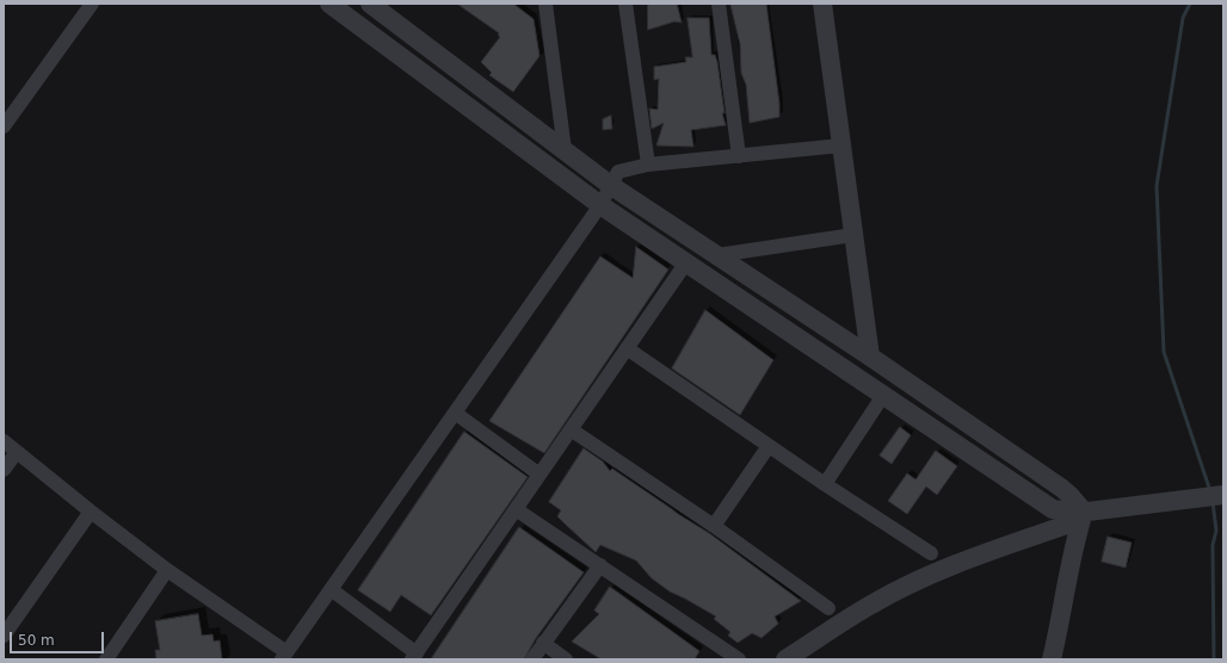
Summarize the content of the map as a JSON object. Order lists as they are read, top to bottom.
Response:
{
  "scale_bar": "50 m"
}
